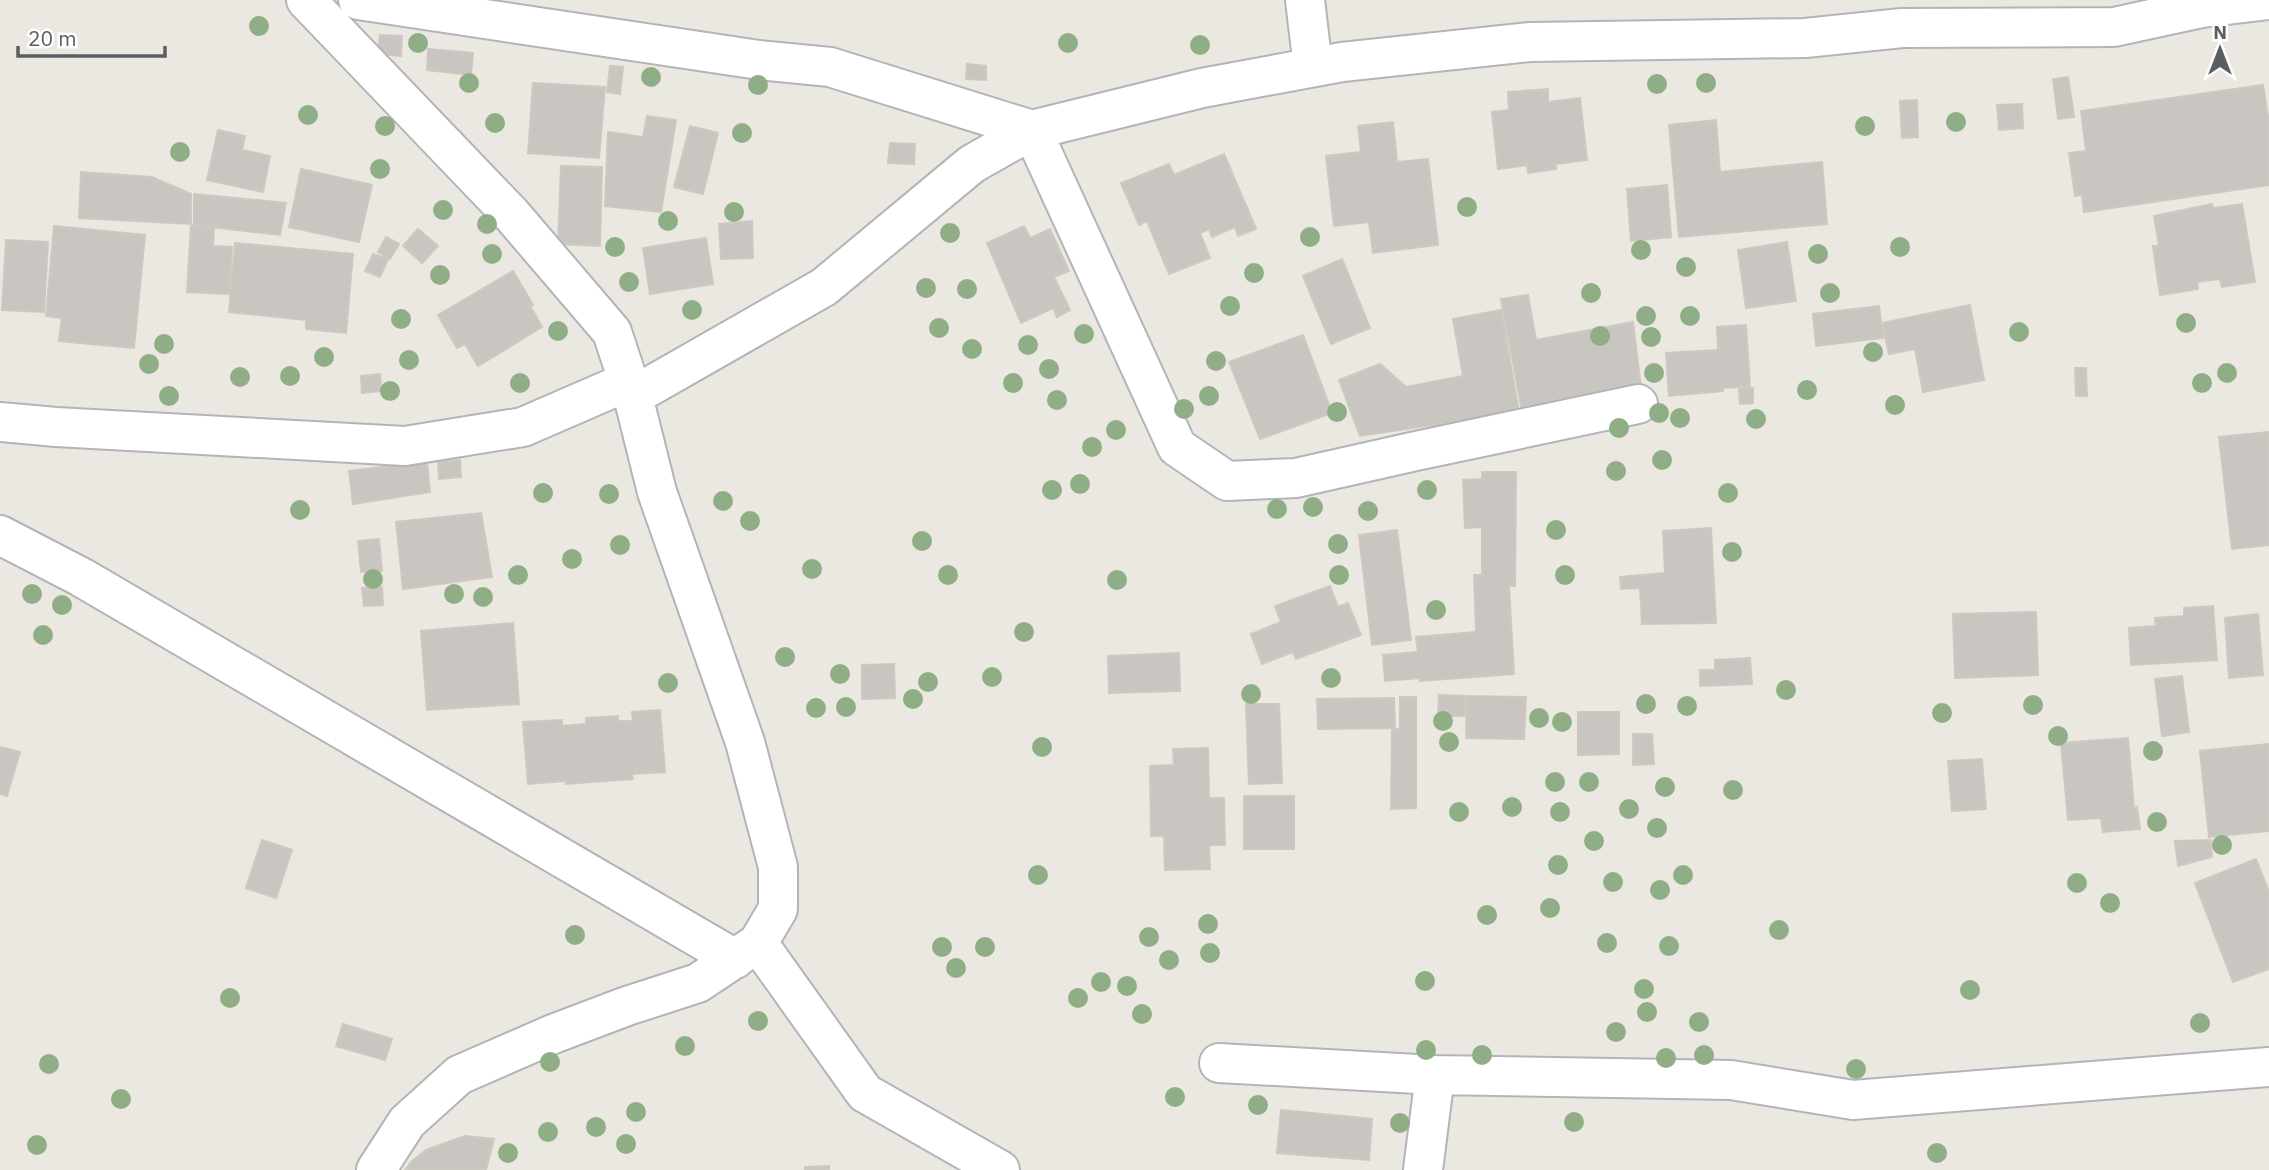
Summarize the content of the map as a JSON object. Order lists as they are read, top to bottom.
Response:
{
  "scale_bar": "20 m",
  "north": "top"
}
